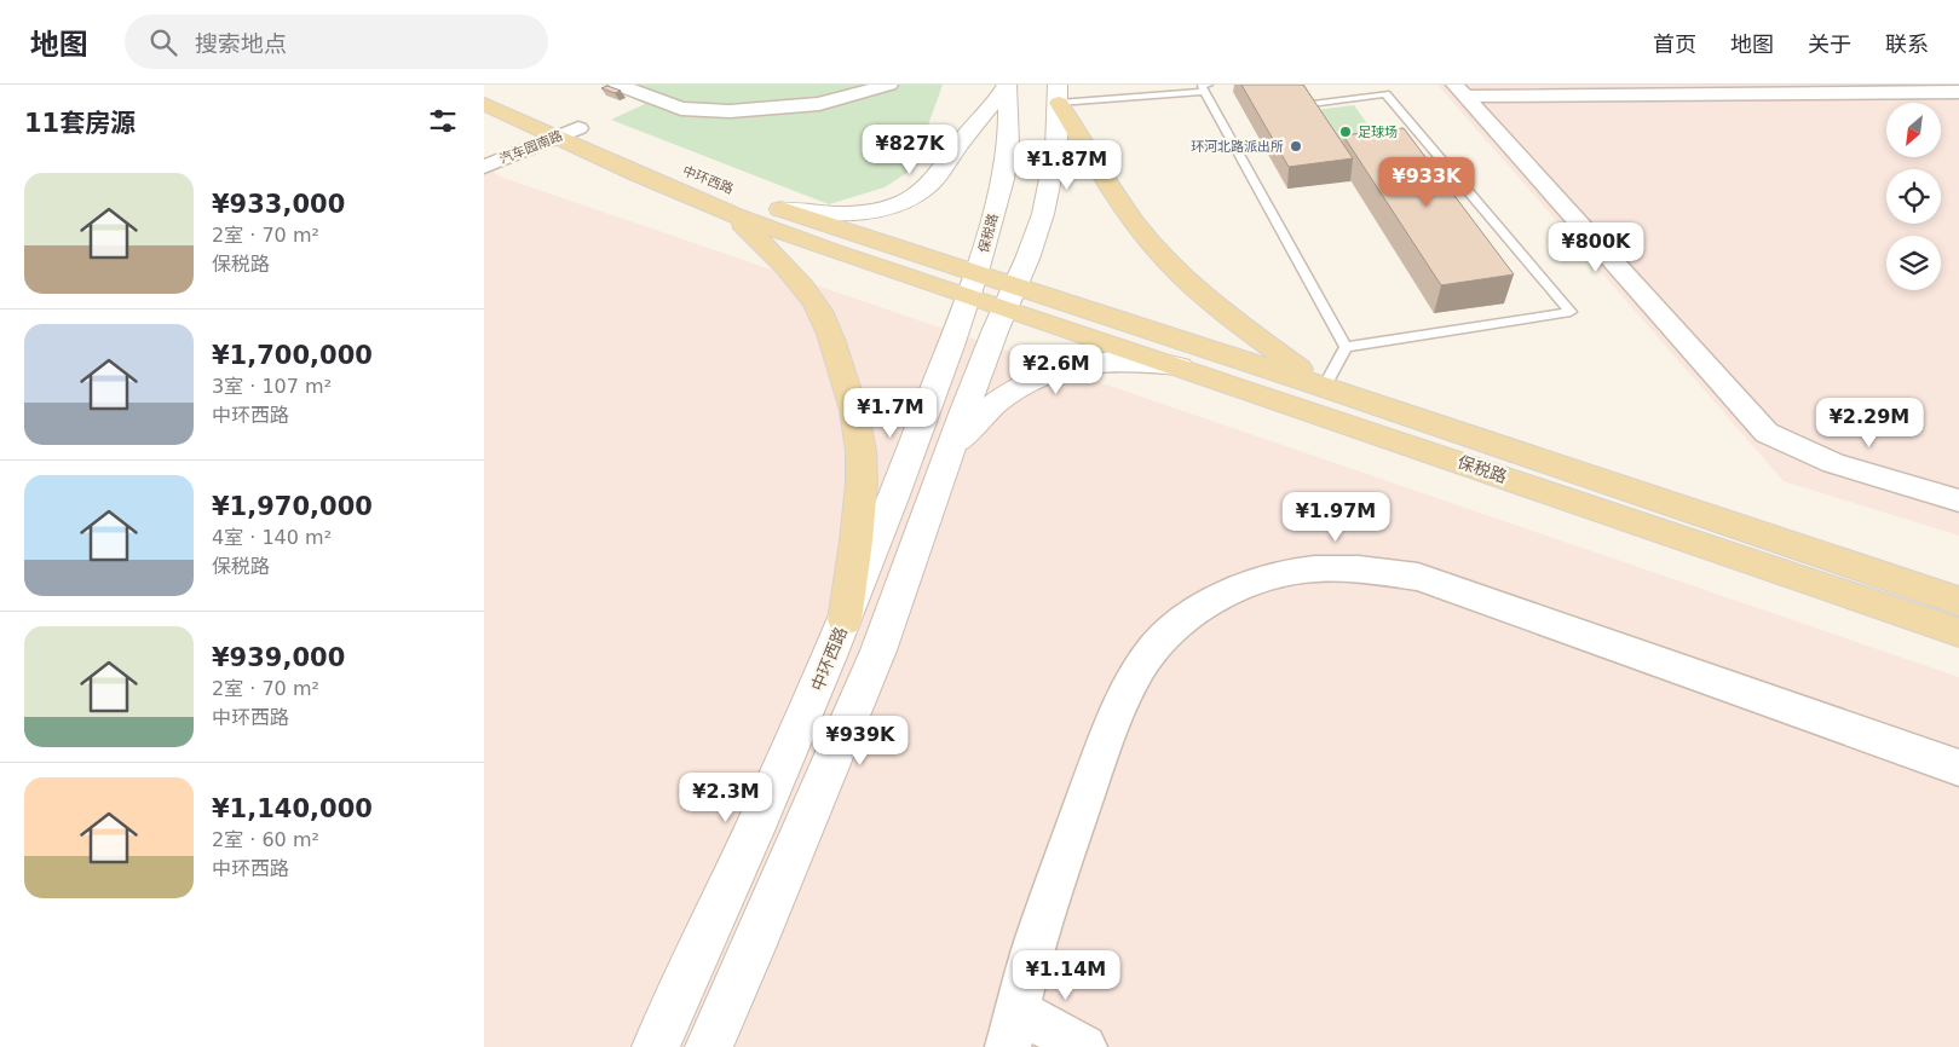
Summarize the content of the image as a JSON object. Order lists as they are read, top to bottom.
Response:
{
  "streets": {
    "main road": ["中环西路", "保税路"],
    "street": ["汽车园南路"]
  },
  "crossings": [
    ["汽车园南路", "中环西路"],
    ["中环西路", "保税路"]
  ],
  "places": ["足球场", "环河北路派出所"],
  "north": "bottom left",
  "page": {
    "header": "地图",
    "search": "搜索地点",
    "nav": [
      "首页",
      "地图",
      "关于",
      "联系"
    ],
    "heading": "11套房源",
    "price": [
      "¥827K",
      "¥1.87M",
      "¥933K",
      "¥800K",
      "¥2.6M",
      "¥1.7M",
      "¥2.29M",
      "¥1.97M",
      "¥939K",
      "¥2.3M",
      "¥1.14M"
    ],
    "list": [
      {
        "name": "¥933,000",
        "note": "2室 · 70 m² · 保税路"
      },
      {
        "name": "¥1,700,000",
        "note": "3室 · 107 m² · 中环西路"
      },
      {
        "name": "¥1,970,000",
        "note": "4室 · 140 m² · 保税路"
      },
      {
        "name": "¥939,000",
        "note": "2室 · 70 m² · 中环西路"
      },
      {
        "name": "¥1,140,000",
        "note": "2室 · 60 m² · 中环西路"
      }
    ]
  }
}
